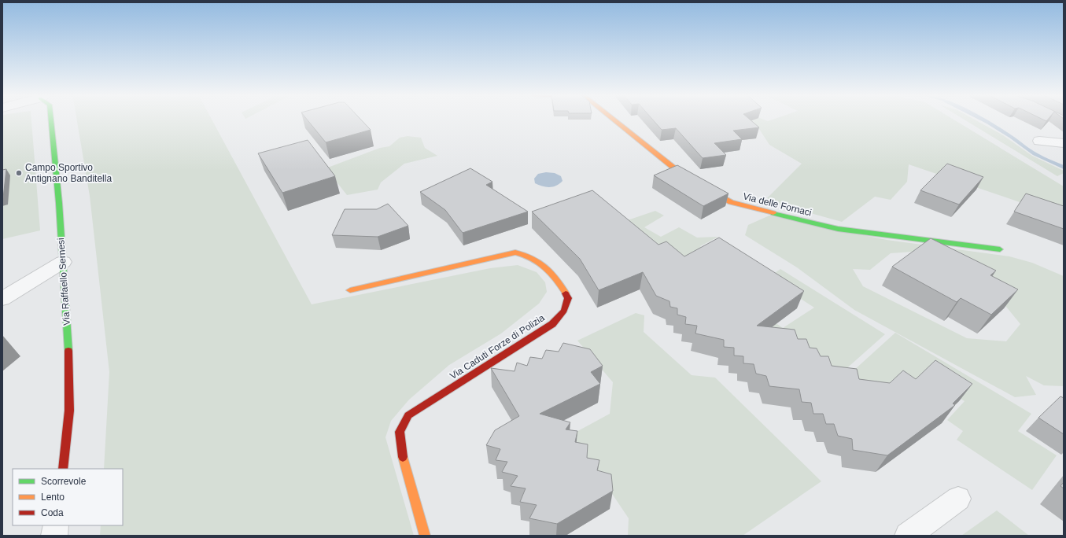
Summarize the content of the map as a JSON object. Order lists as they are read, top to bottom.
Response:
{
  "streets": {
    "street": ["Via delle Fornaci", "Via Raffaello Sernesi", "Via Caduti Forze di Polizia"]
  },
  "places": ["Campo Sportivo Antignano Banditella"],
  "legend": ["Scorrevole", "Lento", "Coda"]
}
